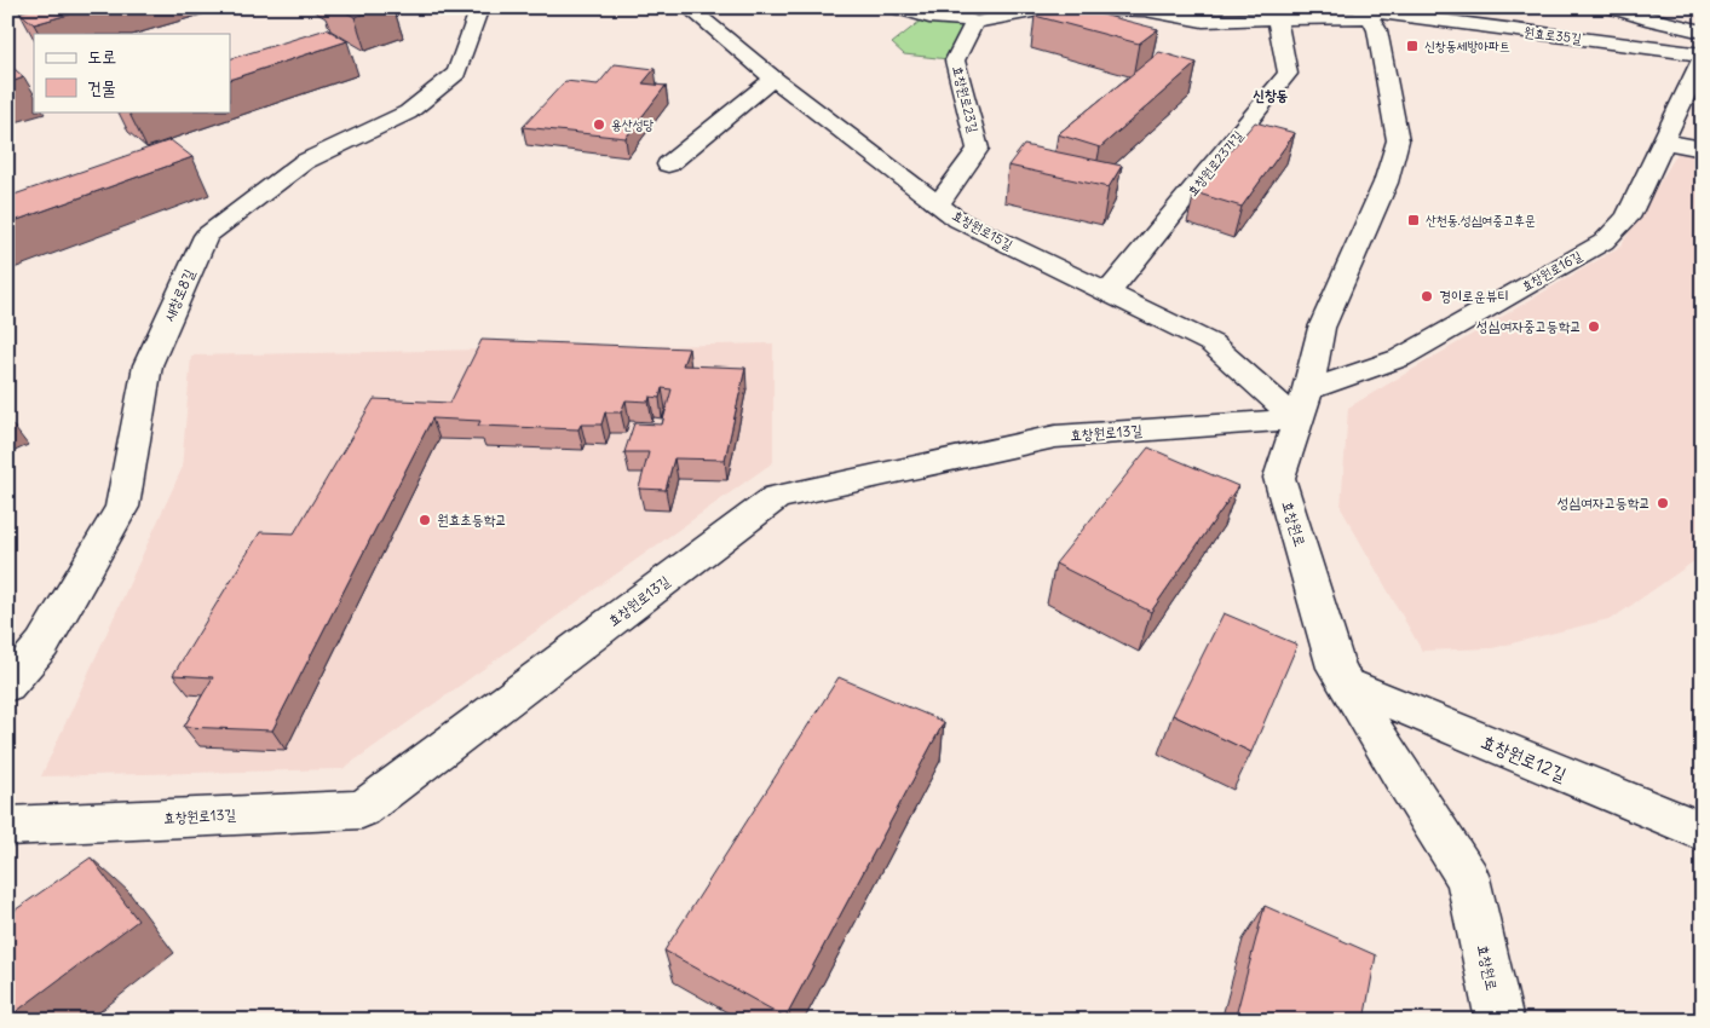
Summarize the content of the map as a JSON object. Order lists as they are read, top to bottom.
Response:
{
  "streets": {
    "street": [
      "원효로35길",
      "효창원로23길",
      "효창원로23가길",
      "효창원로15길",
      "효창원로16길",
      "새창로8길",
      "효창원로13길",
      "효창원로",
      "효창원로12길"
    ]
  },
  "crossings": [
    ["원효로35길", "효창원로16길"],
    ["원효로35길", "효창원로"],
    ["효창원로23길", "효창원로15길"],
    ["효창원로23가길", "효창원로15길"],
    ["효창원로15길", "효창원로16길"],
    ["효창원로15길", "효창원로13길"],
    ["효창원로15길", "효창원로"],
    ["효창원로16길", "효창원로13길"],
    ["효창원로16길", "효창원로"],
    ["효창원로13길", "효창원로"],
    ["효창원로", "효창원로12길"]
  ],
  "districts": ["신창동"],
  "places": {
    "transit": ["신창동세방아파트", "산천동.성심여중고후문"],
    "other": [
      "용산성당",
      "경이로운뷰티",
      "성심여자중고등학교",
      "성심여자고등학교",
      "원효초등학교"
    ]
  },
  "legend": ["도로", "건물"]
}
